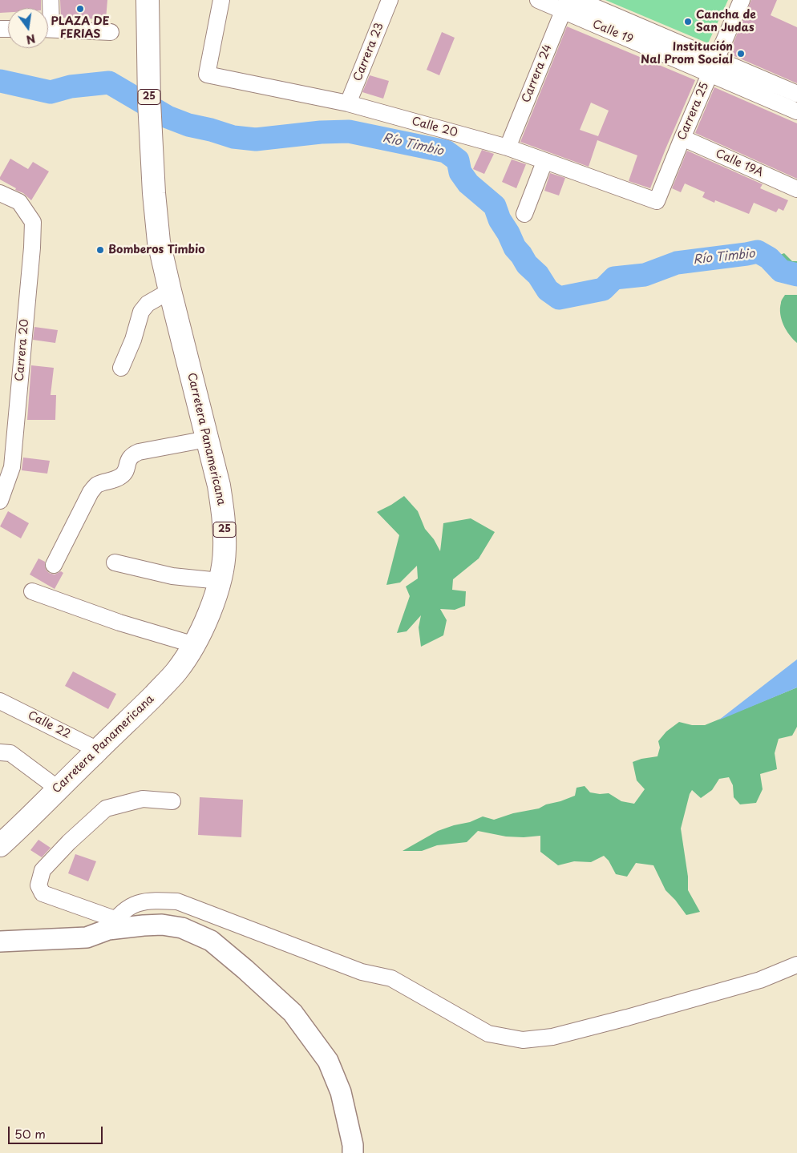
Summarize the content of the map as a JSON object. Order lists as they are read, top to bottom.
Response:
{
  "streets": {
    "highway": ["25", "Carretera Panamericana"],
    "street": [
      "Calle 19",
      "Carrera 23",
      "Carrera 24",
      "Carrera 25",
      "Calle 20",
      "Calle 19A",
      "Carrera 20",
      "Calle 22"
    ]
  },
  "crossings": [
    ["Calle 19", "Carrera 24"],
    ["Calle 19", "Carrera 25"],
    ["Carrera 23", "Calle 20"],
    ["Carrera 24", "Calle 20"],
    ["Carrera 25", "Calle 20"],
    ["Carrera 25", "Calle 19A"],
    ["Carretera Panamericana", "Calle 22"]
  ],
  "water": ["Río Timbio"],
  "places": [
    "PLAZA DE FERIAS",
    "Cancha de San Judas",
    "Institución Nal Prom Social",
    "Bomberos Timbio"
  ],
  "scale_bar": "50 m",
  "north": "bottom"
}
